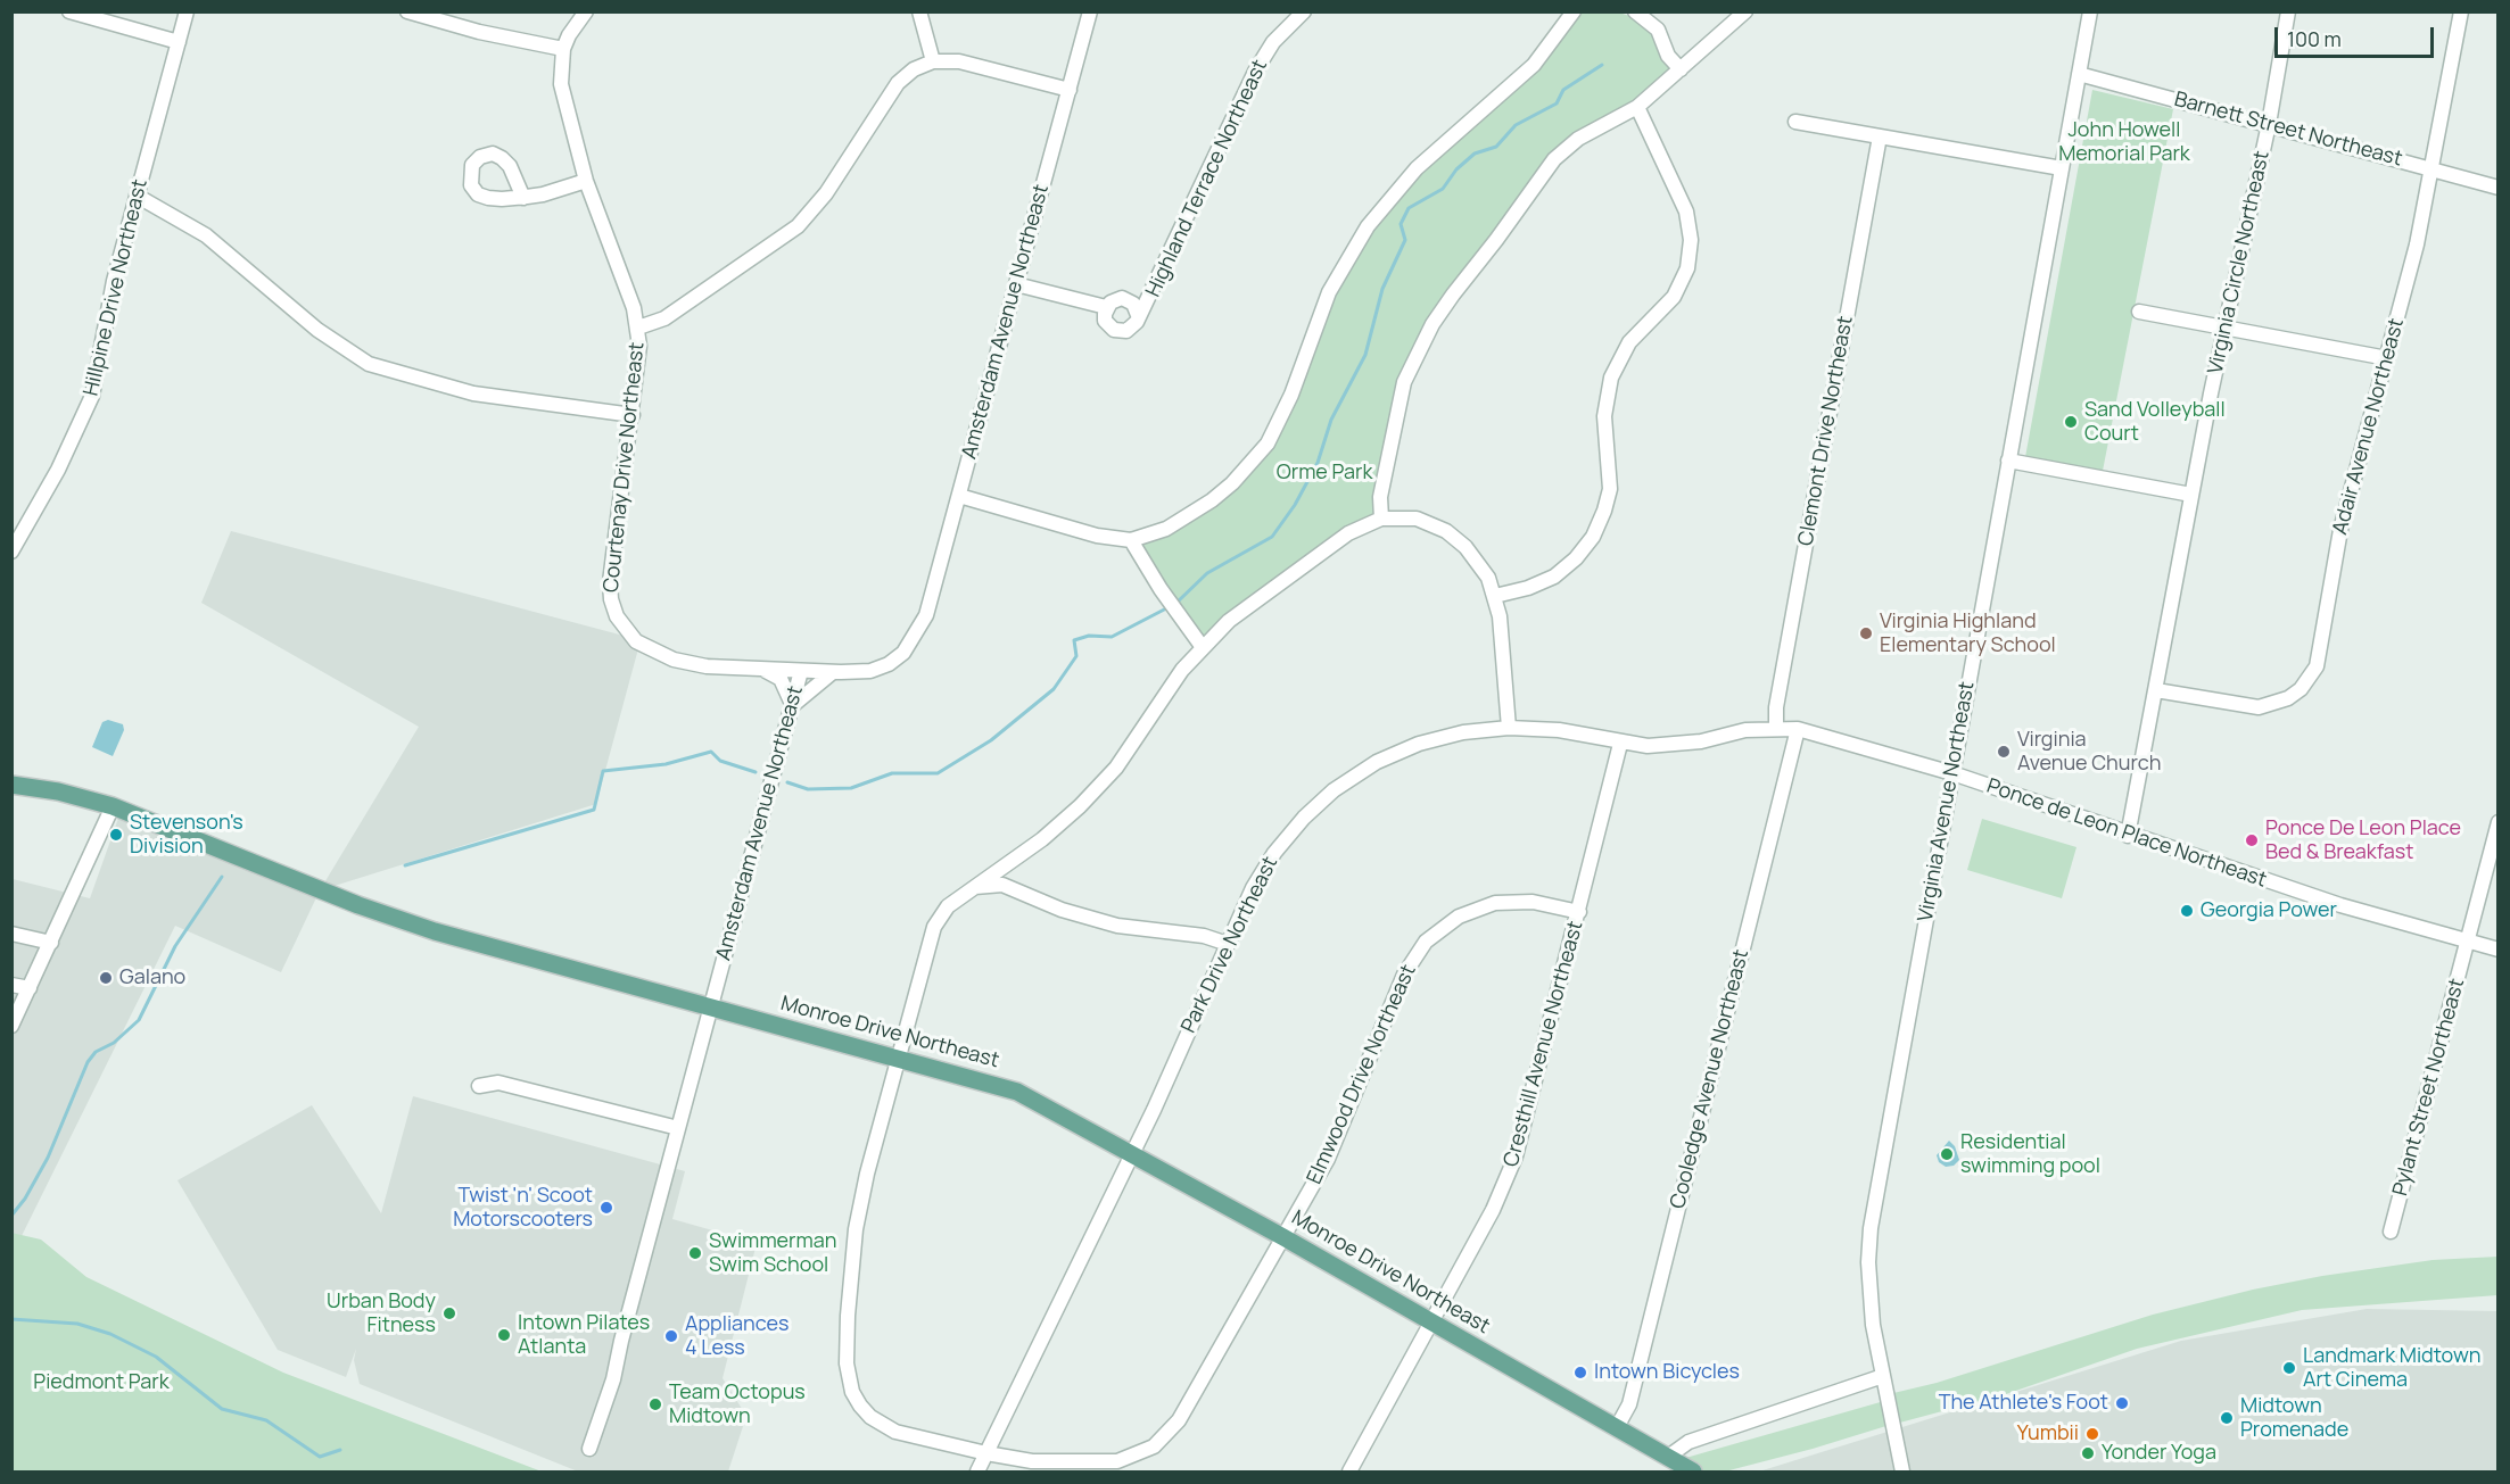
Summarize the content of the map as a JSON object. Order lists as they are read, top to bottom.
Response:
{
  "streets": {
    "main road": ["Monroe Drive Northeast"],
    "street": [
      "Barnett Street Northeast",
      "Highland Terrace Northeast",
      "Virginia Circle Northeast",
      "Hillpine Drive Northeast",
      "Amsterdam Avenue Northeast",
      "Adair Avenue Northeast",
      "Clemont Drive Northeast",
      "Courtenay Drive Northeast",
      "Virginia Avenue Northeast",
      "Ponce de Leon Place Northeast",
      "Park Drive Northeast",
      "Cresthill Avenue Northeast",
      "Elmwood Drive Northeast",
      "Cooledge Avenue Northeast",
      "Pylant Street Northeast"
    ]
  },
  "crossings": [
    ["Barnett Street Northeast", "Virginia Circle Northeast"],
    ["Barnett Street Northeast", "Adair Avenue Northeast"],
    ["Barnett Street Northeast", "Virginia Avenue Northeast"],
    ["Highland Terrace Northeast", "Amsterdam Avenue Northeast"],
    ["Virginia Circle Northeast", "Adair Avenue Northeast"],
    ["Virginia Circle Northeast", "Ponce de Leon Place Northeast"],
    ["Amsterdam Avenue Northeast", "Courtenay Drive Northeast"],
    ["Amsterdam Avenue Northeast", "Monroe Drive Northeast"],
    ["Clemont Drive Northeast", "Park Drive Northeast"],
    ["Virginia Avenue Northeast", "Ponce de Leon Place Northeast"],
    ["Virginia Avenue Northeast", "Park Drive Northeast"],
    ["Ponce de Leon Place Northeast", "Park Drive Northeast"],
    ["Ponce de Leon Place Northeast", "Pylant Street Northeast"],
    ["Park Drive Northeast", "Monroe Drive Northeast"],
    ["Park Drive Northeast", "Cresthill Avenue Northeast"],
    ["Park Drive Northeast", "Elmwood Drive Northeast"],
    ["Park Drive Northeast", "Cooledge Avenue Northeast"],
    ["Monroe Drive Northeast", "Cresthill Avenue Northeast"],
    ["Monroe Drive Northeast", "Elmwood Drive Northeast"],
    ["Monroe Drive Northeast", "Cooledge Avenue Northeast"],
    ["Cresthill Avenue Northeast", "Elmwood Drive Northeast"]
  ],
  "parks": ["John Howell Memorial Park", "Orme Park", "Piedmont Park"],
  "places": [
    "Sand Volleyball Court",
    "Virginia Highland Elementary School",
    "Virginia Avenue Church",
    "Stevenson's Division",
    "Ponce De Leon Place Bed & Breakfast",
    "Georgia Power",
    "Galano",
    "Residential swimming pool",
    "Twist 'n' Scoot Motorscooters",
    "Swimmerman Swim School",
    "Urban Body Fitness",
    "Intown Pilates Atlanta",
    "Appliances 4 Less",
    "Landmark Midtown Art Cinema",
    "Intown Bicycles",
    "The Athlete's Foot",
    "Team Octopus Midtown",
    "Midtown Promenade",
    "Yumbii",
    "Yonder Yoga"
  ],
  "scale_bar": "100 m"
}
